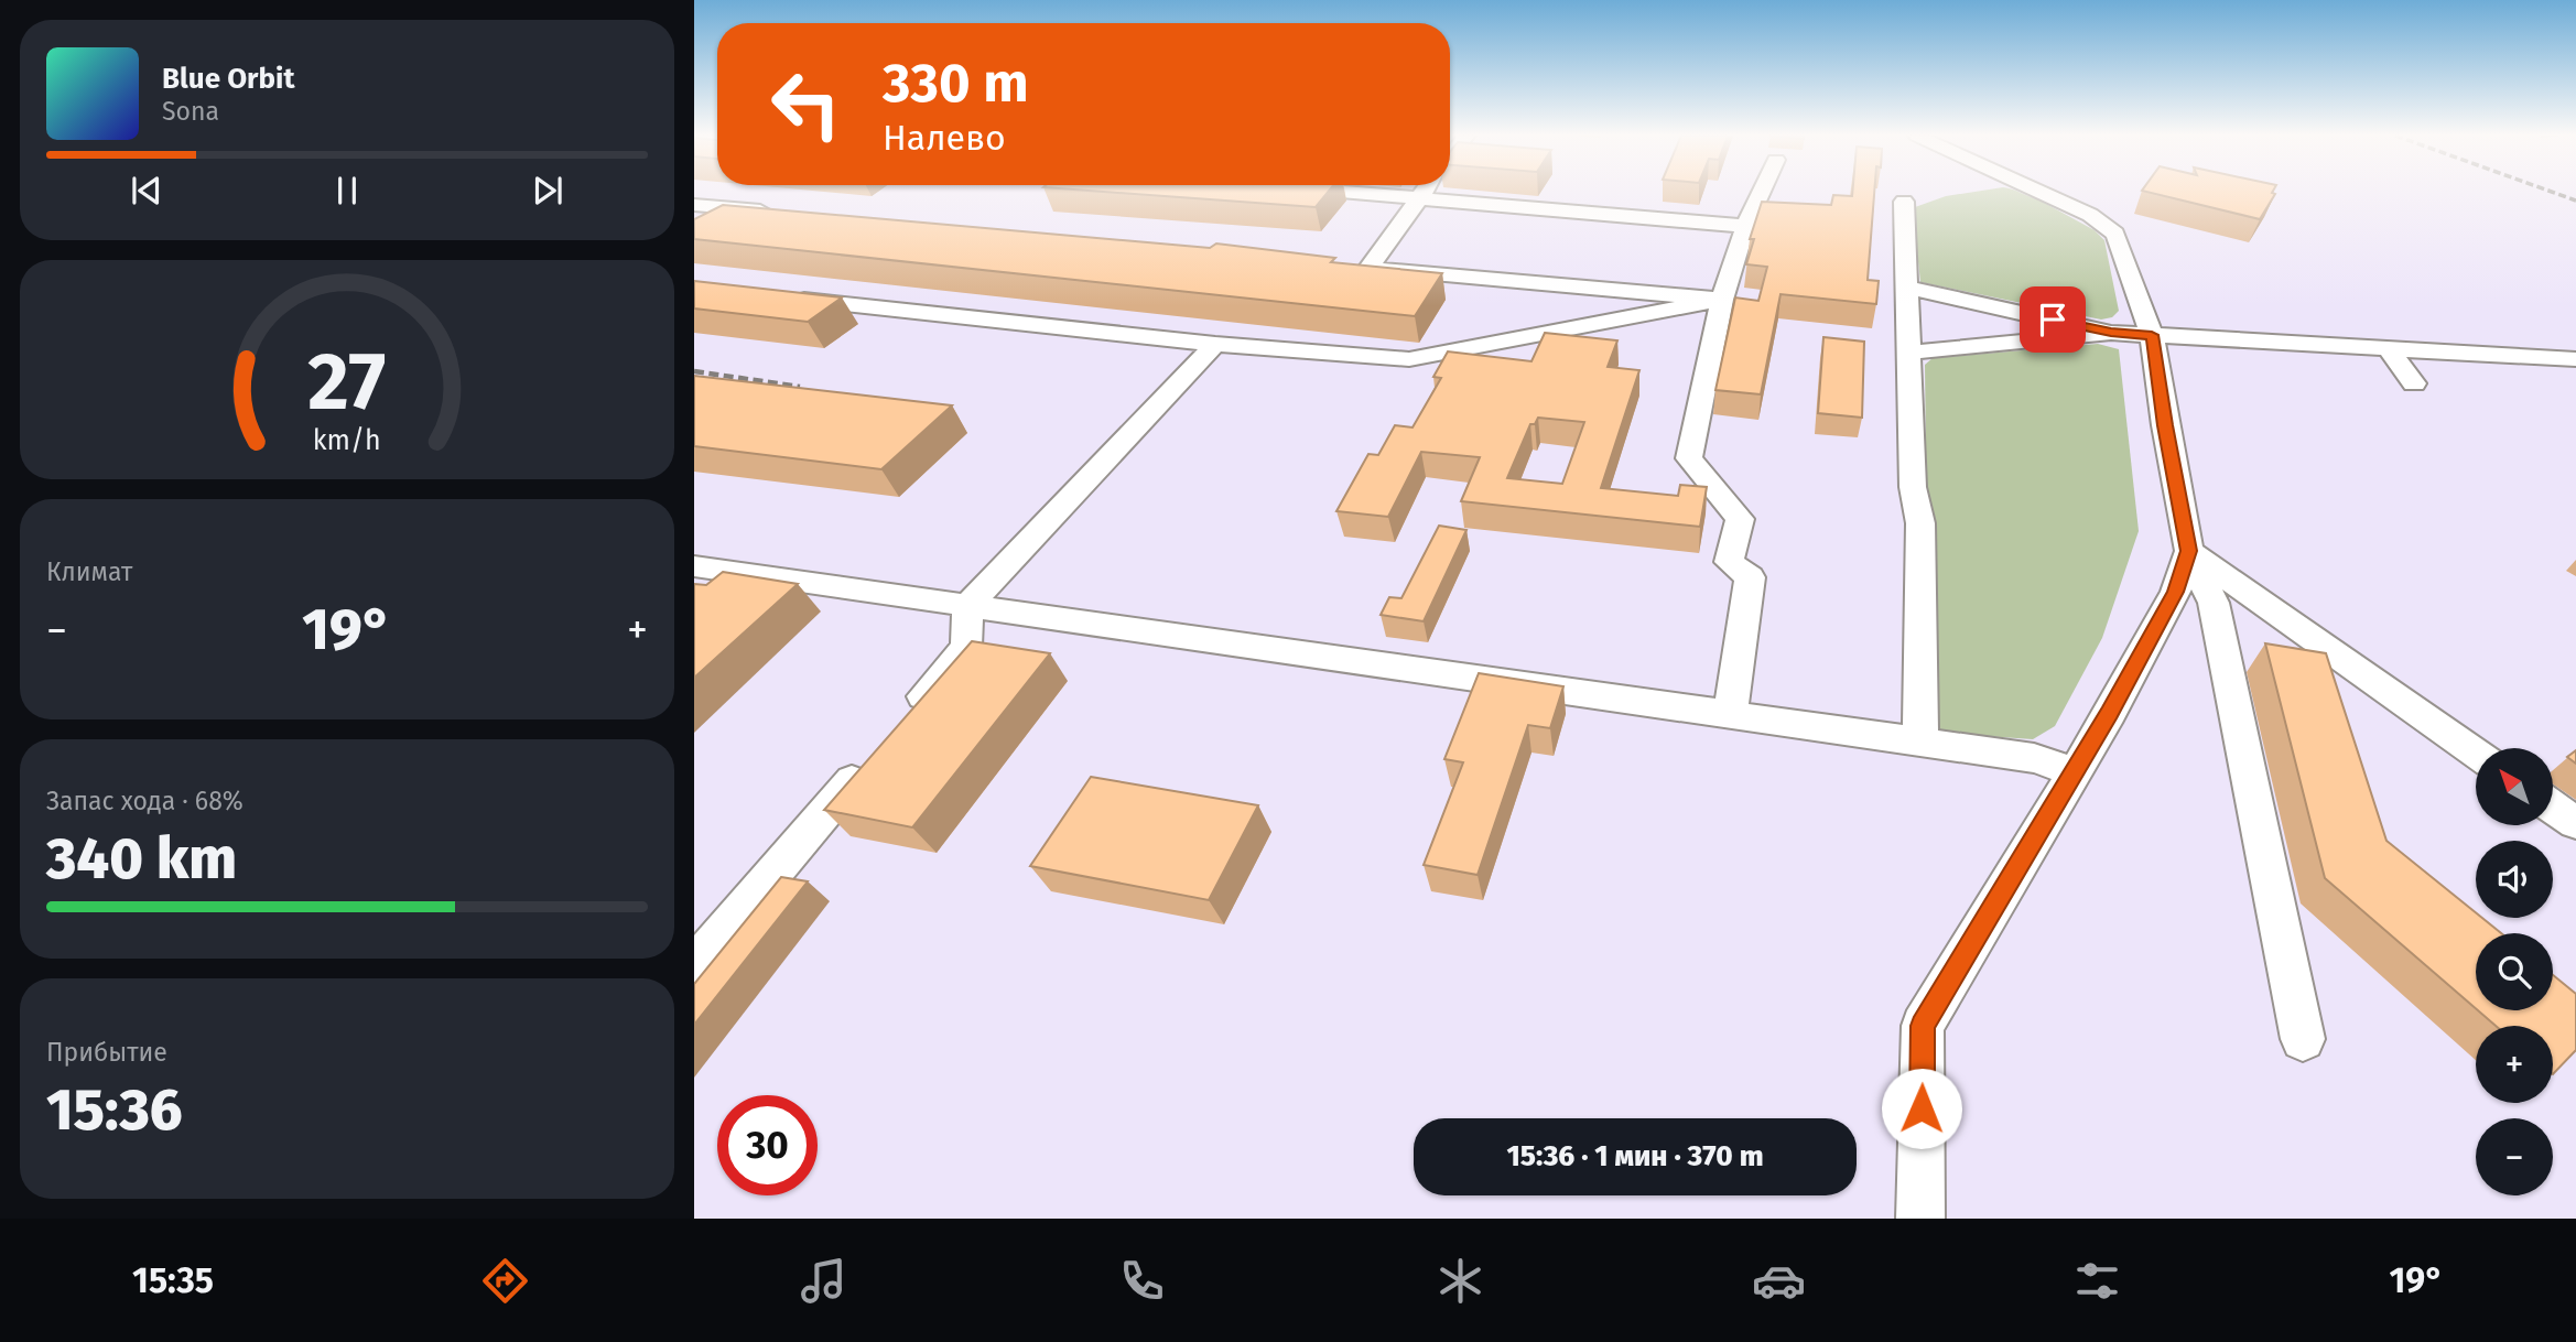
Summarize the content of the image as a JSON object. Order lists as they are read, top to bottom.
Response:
{
  "north": "top left",
  "page": {
    "turn": ["330 m", "Налево"],
    "song": ["Blue Orbit", "Sona"],
    "tile": [
      "Климат",
      ["Запас хода · 68%", "340 km"],
      ["Прибытие", "15:36"]
    ],
    "heat": ["−", "19°", "+"],
    "map_buttons": ["+", "−"],
    "limit": "30",
    "trip": "15:36 · 1 мин · 370 m",
    "tabs": ["15:35", "19°"],
    "gauge": ["27", "km/h"]
  }
}
